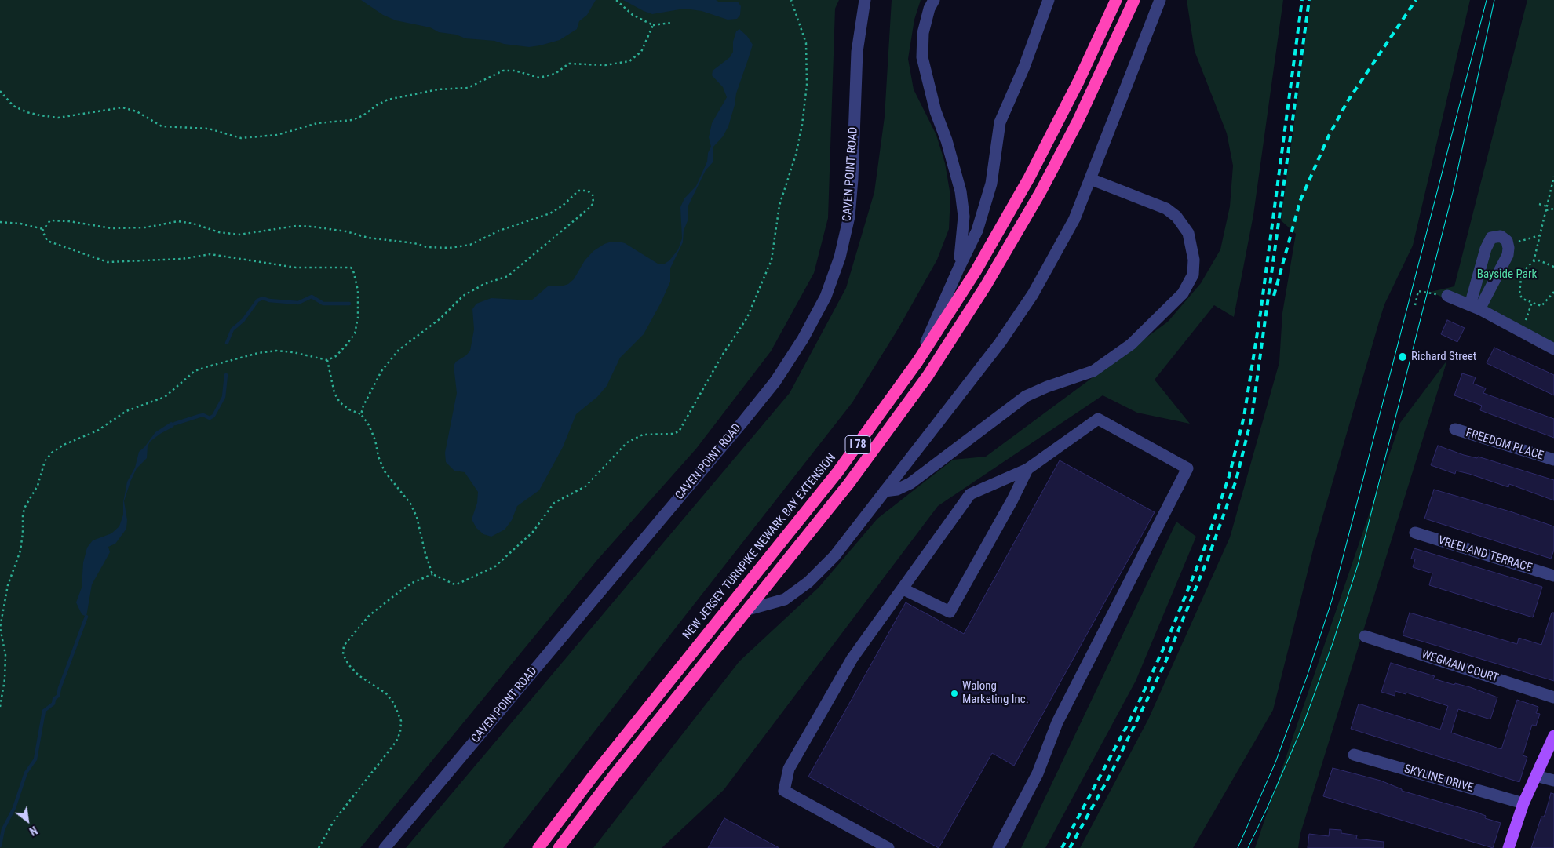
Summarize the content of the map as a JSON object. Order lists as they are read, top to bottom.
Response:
{
  "streets": {
    "highway": ["I 78", "NEW JERSEY TURNPIKE NEWARK BAY EXTENSION"],
    "street": [
      "CAVEN POINT ROAD",
      "FREEDOM PLACE",
      "VREELAND TERRACE",
      "WEGMAN COURT",
      "SKYLINE DRIVE"
    ]
  },
  "parks": ["Bayside Park"],
  "places": ["Richard Street", "Walong Marketing Inc."],
  "north": "bottom right"
}
